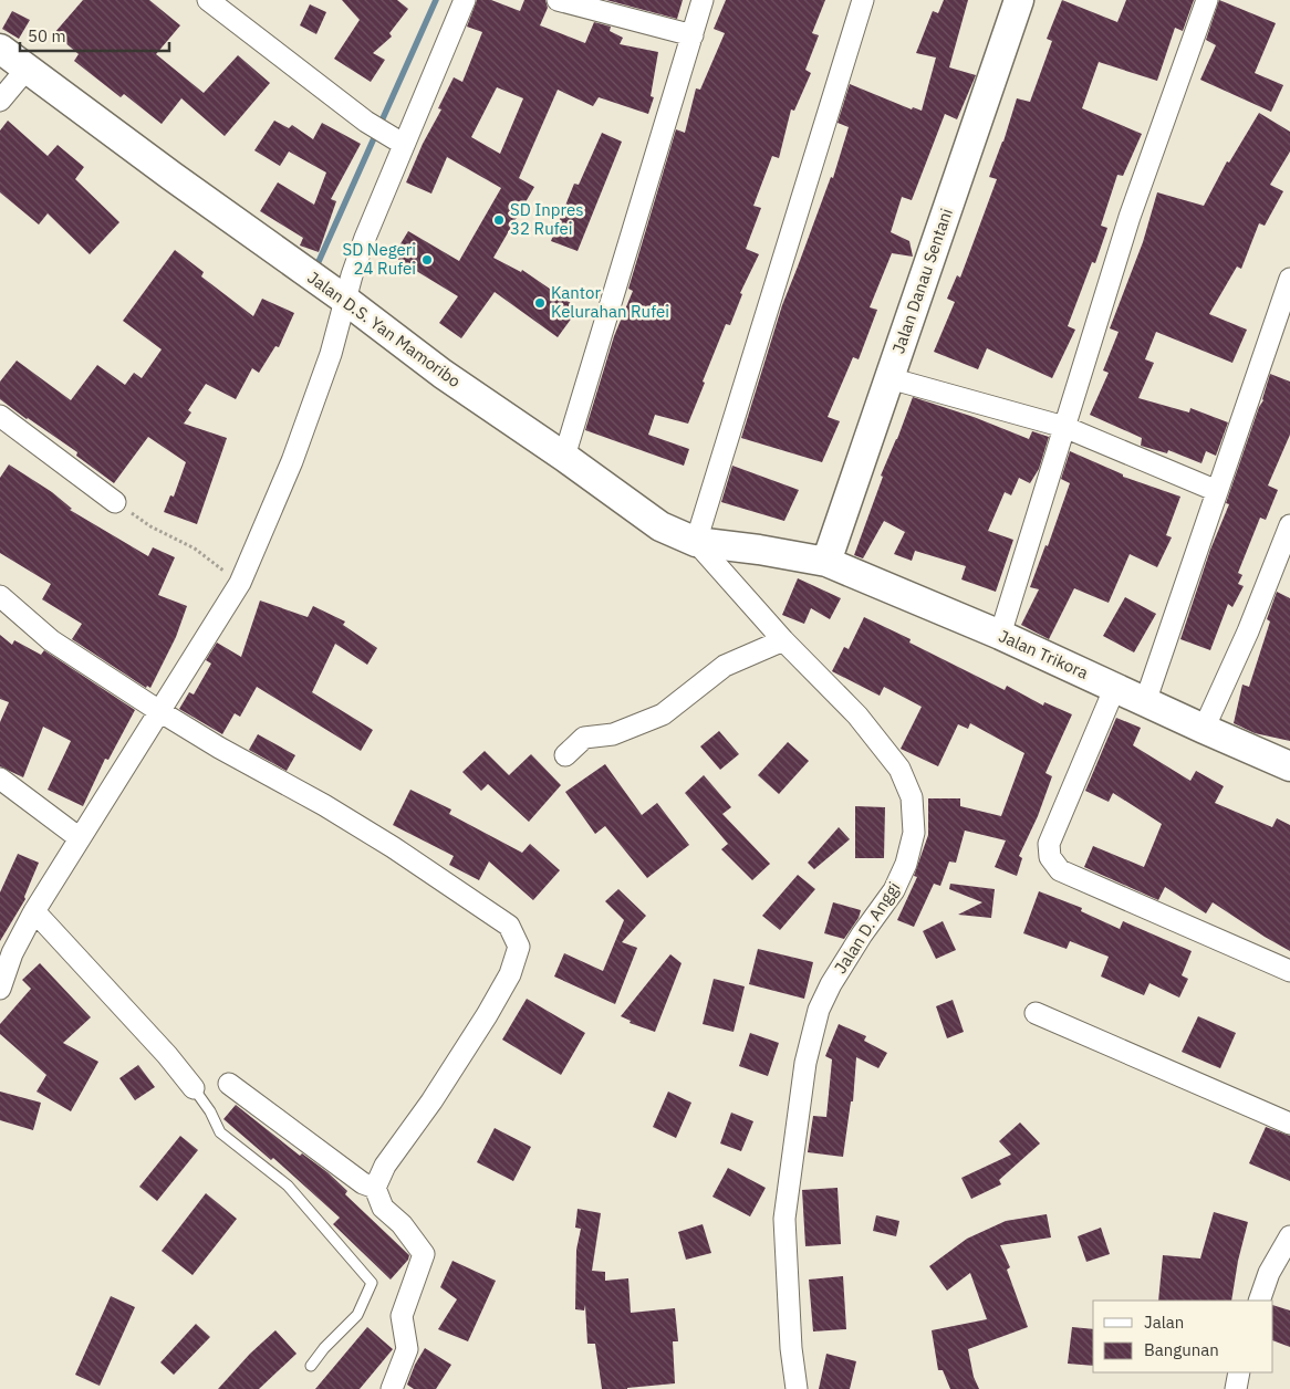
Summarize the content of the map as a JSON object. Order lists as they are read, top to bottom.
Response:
{
  "streets": {
    "street": [
      "Jalan Danau Sentani",
      "Jalan D.S. Yan Mamoribo",
      "Jalan Trikora",
      "Jalan D. Anggi"
    ]
  },
  "crossings": [
    ["Jalan Danau Sentani", "Jalan Trikora"],
    ["Jalan D.S. Yan Mamoribo", "Jalan Trikora"],
    ["Jalan D.S. Yan Mamoribo", "Jalan D. Anggi"]
  ],
  "places": ["SD Inpres 32 Rufei", "SD Negeri 24 Rufei", "Kantor Kelurahan Rufei"],
  "legend": ["Jalan", "Bangunan"],
  "scale_bar": "50 m"
}
